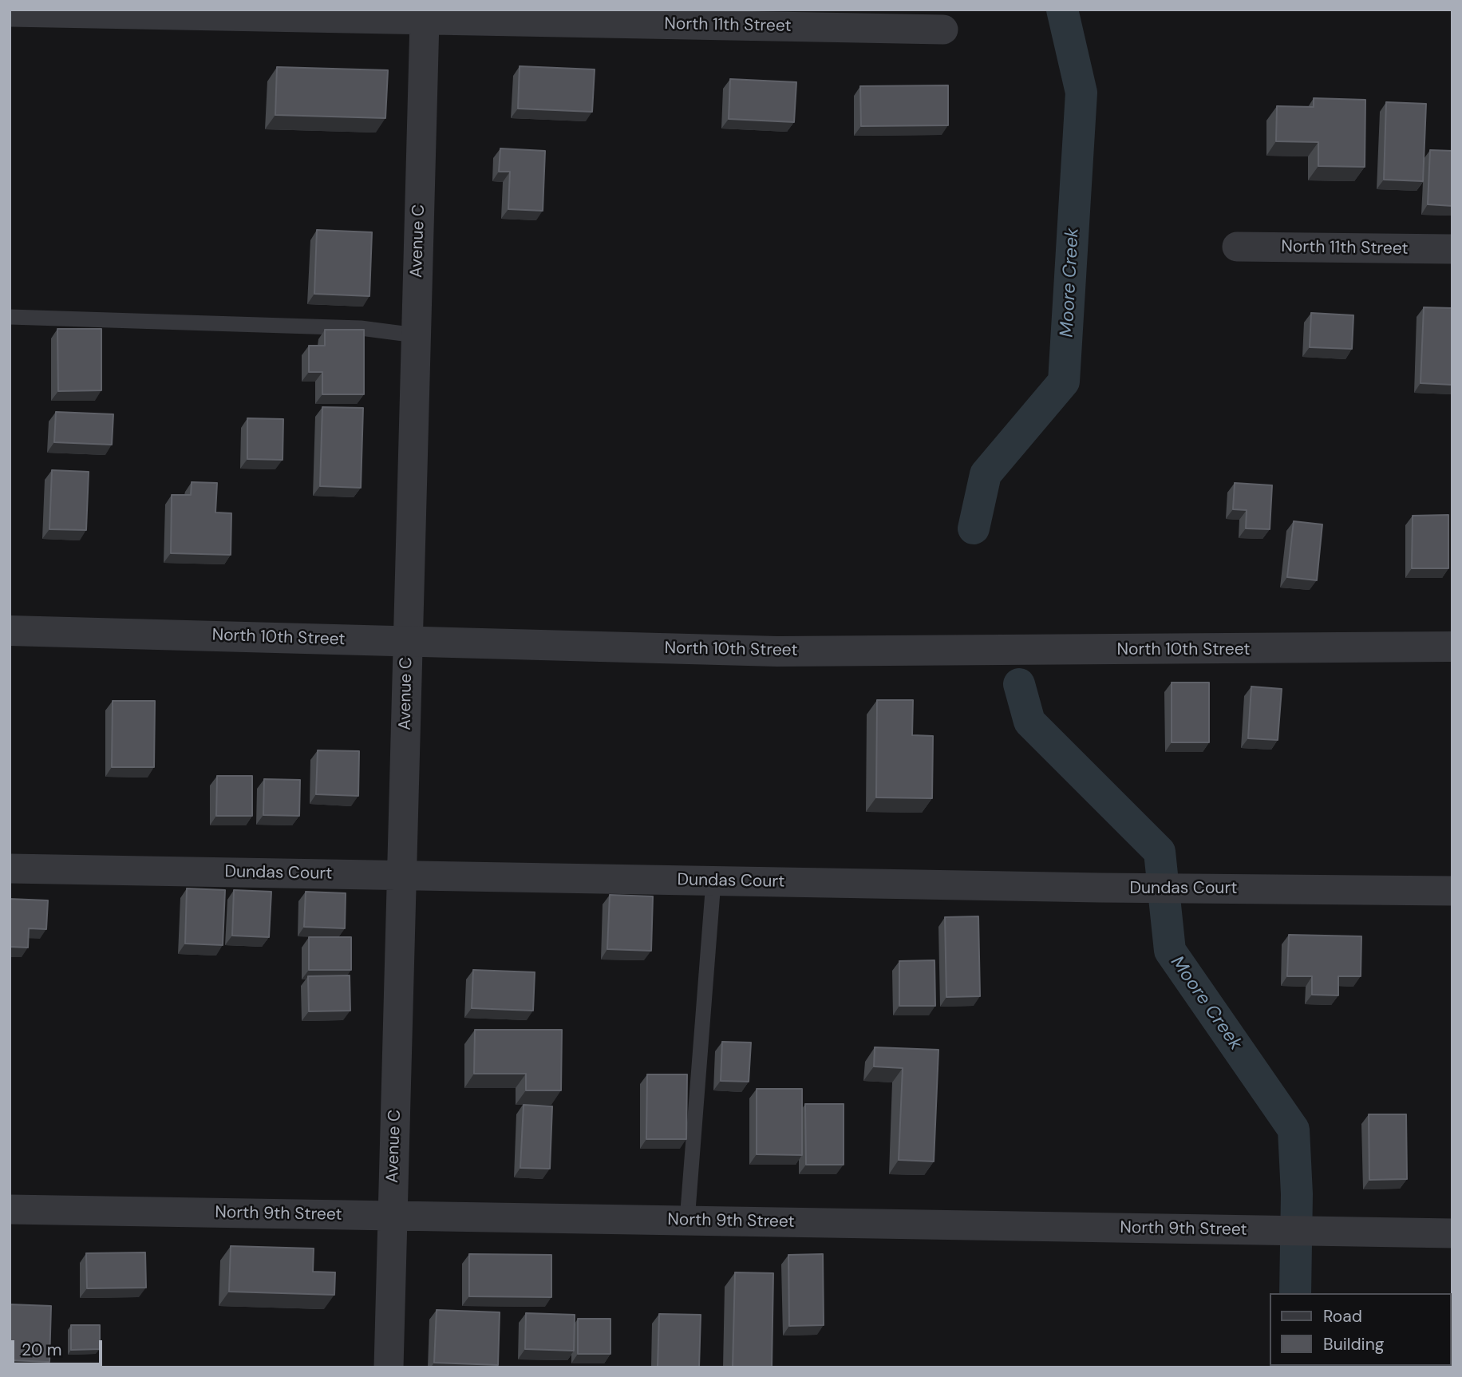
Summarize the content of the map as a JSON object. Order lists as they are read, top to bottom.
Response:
{
  "streets": {
    "street": [
      "North 11th Street",
      "Avenue C",
      "North 10th Street",
      "Dundas Court",
      "North 9th Street"
    ]
  },
  "crossings": [
    ["North 11th Street", "Avenue C"],
    ["Avenue C", "North 10th Street"],
    ["Avenue C", "Dundas Court"],
    ["Avenue C", "North 9th Street"]
  ],
  "water": ["Moore Creek"],
  "legend": ["Road", "Building"],
  "scale_bar": "20 m"
}
